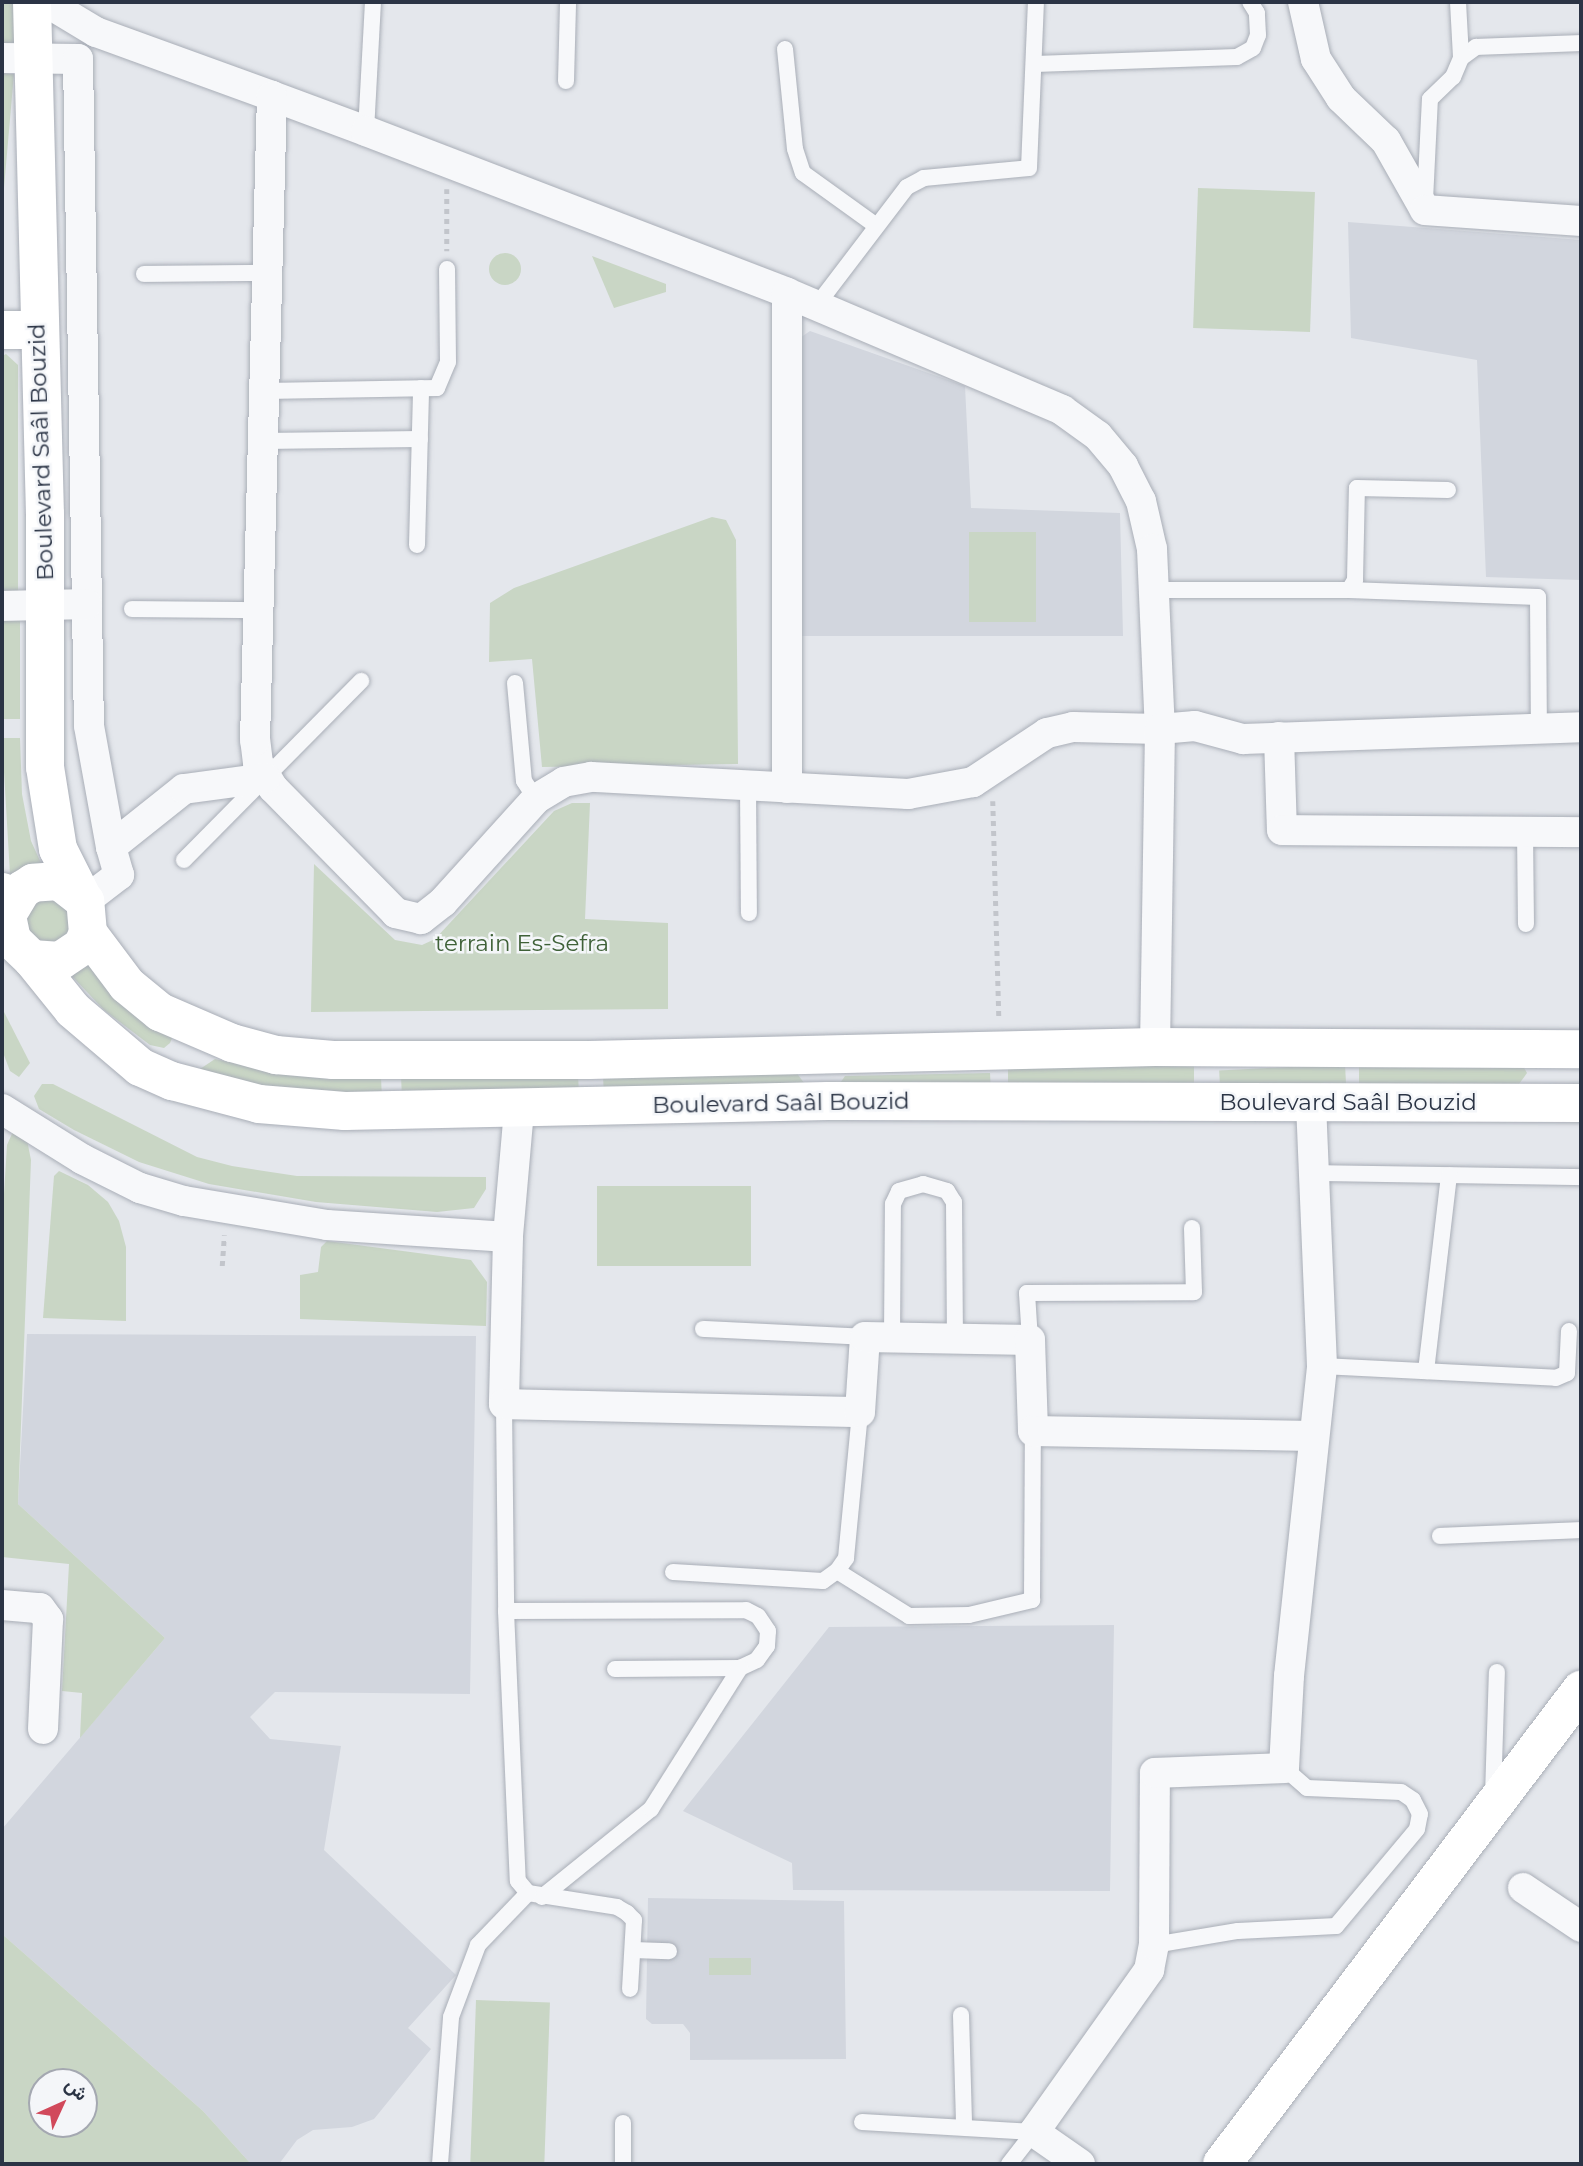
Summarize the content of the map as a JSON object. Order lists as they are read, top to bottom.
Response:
{
  "streets": {
    "main road": ["Boulevard Saâl Bouzid"]
  },
  "parks": ["terrain Es-Sefra"],
  "north": "top right"
}
